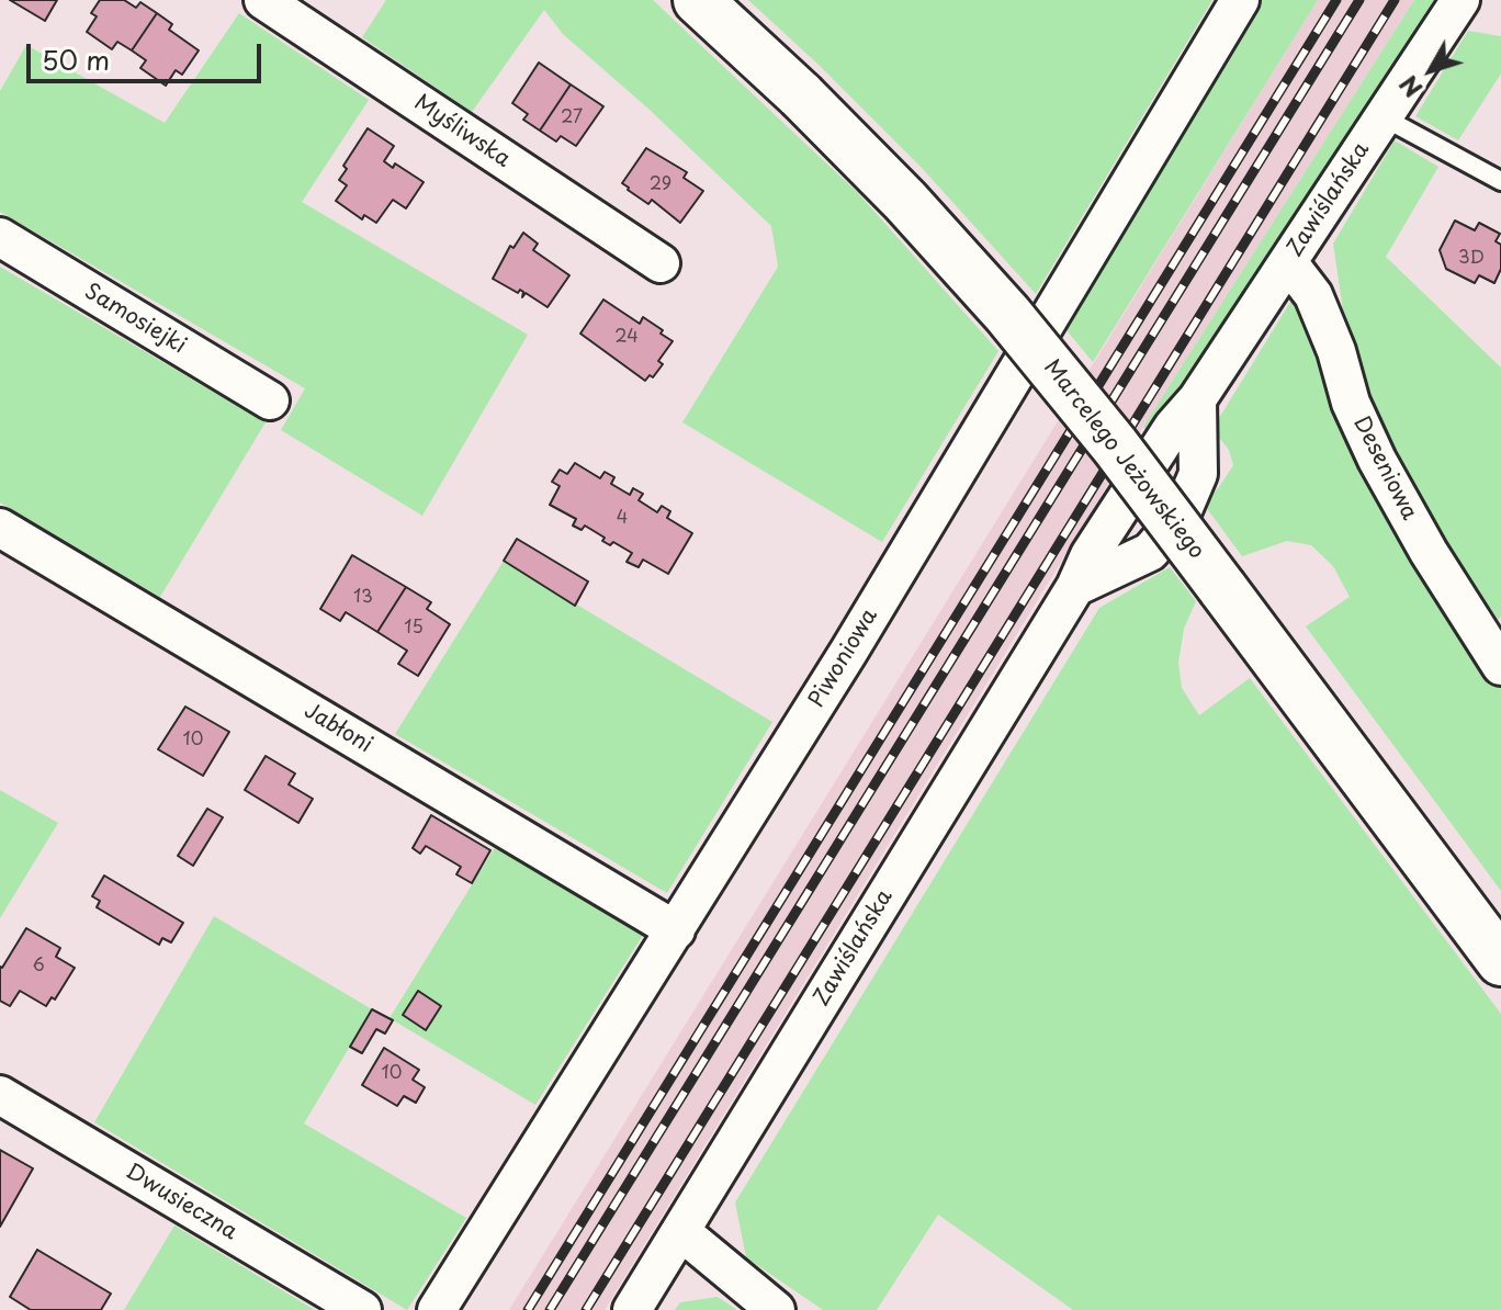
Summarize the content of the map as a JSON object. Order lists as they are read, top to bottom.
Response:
{
  "streets": {
    "street": [
      "Myśliwska",
      "Zawiślańska",
      "Samosiejki",
      "Marcelego Jeżowskiego",
      "Deseniowa",
      "Piwoniowa",
      "Jabłoni",
      "Dwusieczna"
    ]
  },
  "crossings": [
    ["Zawiślańska", "Deseniowa"],
    ["Piwoniowa", "Jabłoni"]
  ],
  "house_numbers": [
    "27",
    "29",
    "3D",
    "24",
    "4",
    "13",
    "15",
    "10",
    "6",
    "10"
  ],
  "scale_bar": "50 m",
  "north": "bottom left"
}
